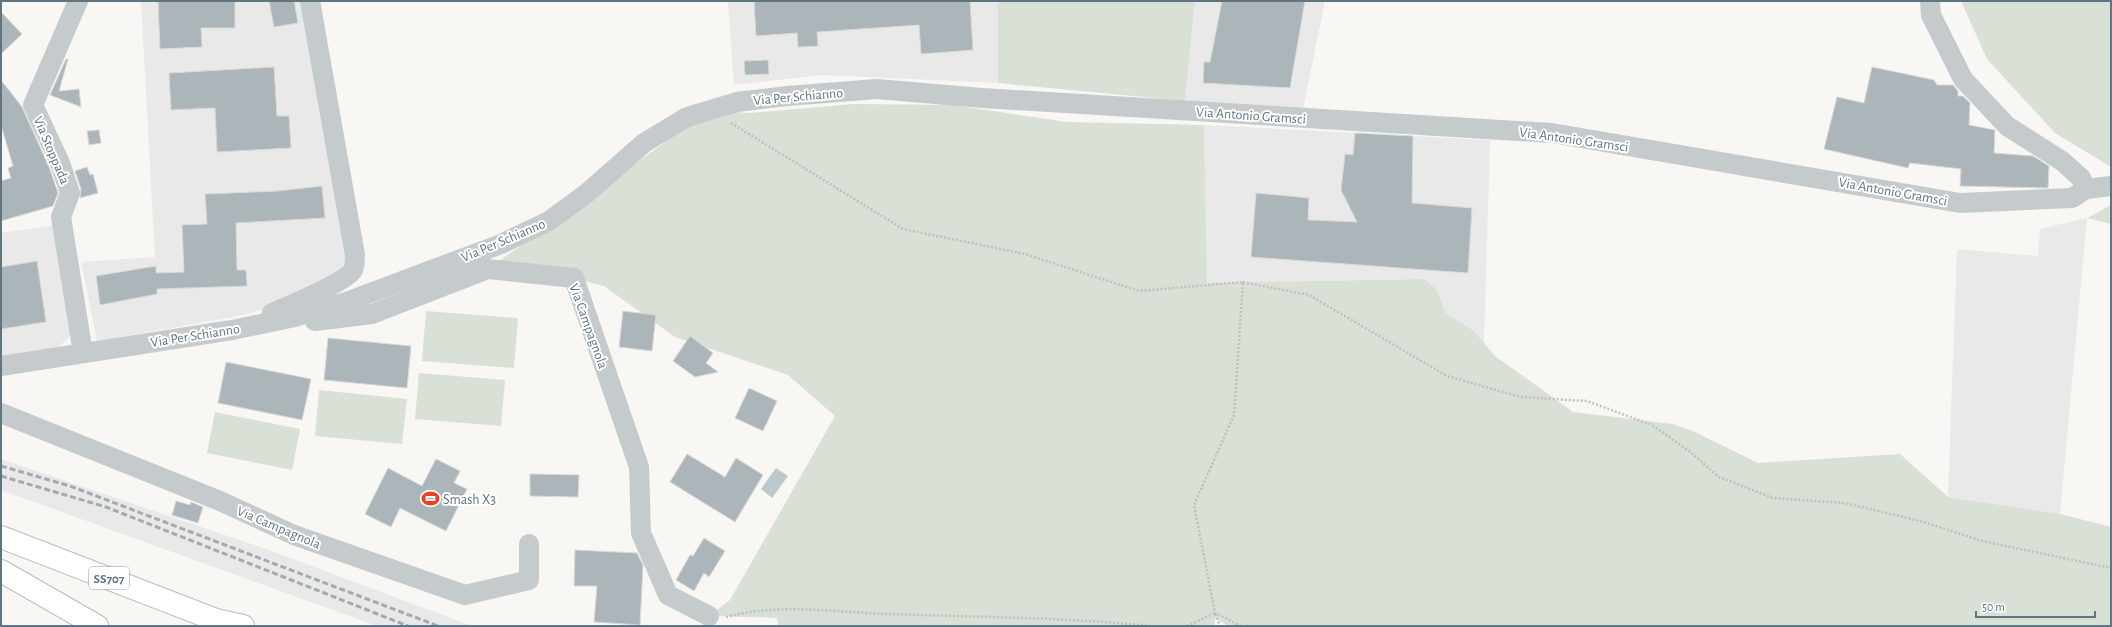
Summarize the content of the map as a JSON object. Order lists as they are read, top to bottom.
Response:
{
  "streets": {
    "main road": ["SS707"],
    "street": [
      "Via Per Schianno",
      "Via Antonio Gramsci",
      "Via Stoppada",
      "Via Campagnola"
    ]
  },
  "crossings": [
    ["Via Per Schianno", "Via Antonio Gramsci"],
    ["Via Per Schianno", "Via Stoppada"],
    ["Via Per Schianno", "Via Campagnola"]
  ],
  "places": {
    "sports": ["Smash X3"]
  },
  "scale_bar": "50 m"
}
